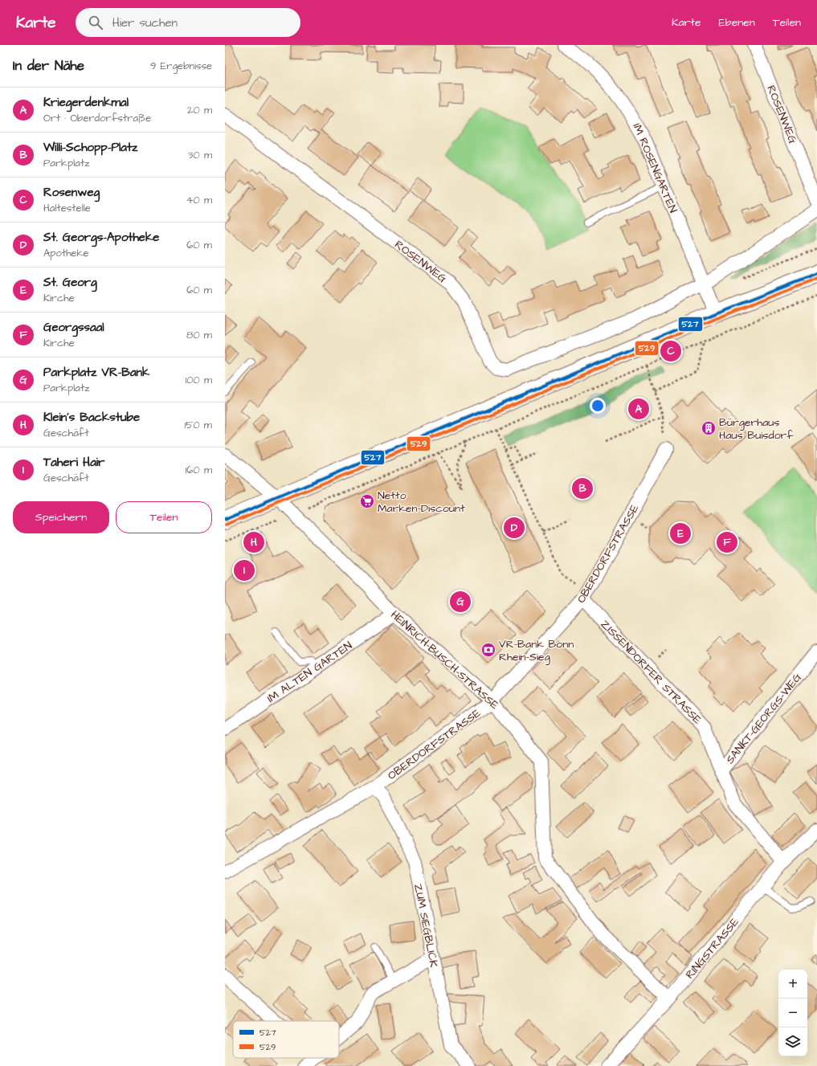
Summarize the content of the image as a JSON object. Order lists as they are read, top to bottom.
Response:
{
  "streets": {
    "street": [
      "ROSENWEG",
      "IM ROSENGARTEN",
      "OBERDORFSTRASSE",
      "HEINRICH-BUSCH-STRASSE",
      "IM ALTEN GARTEN",
      "ZISSENDORFER STRASSE",
      "SANKT-GEORGS-WEG",
      "ZUM SIEGBLICK",
      "RINGSTRASSE"
    ]
  },
  "crossings": [
    ["ROSENWEG", "IM ROSENGARTEN"],
    ["OBERDORFSTRASSE", "HEINRICH-BUSCH-STRASSE"],
    ["OBERDORFSTRASSE", "ZISSENDORFER STRASSE"],
    ["OBERDORFSTRASSE", "ZUM SIEGBLICK"],
    ["HEINRICH-BUSCH-STRASSE", "IM ALTEN GARTEN"],
    ["HEINRICH-BUSCH-STRASSE", "RINGSTRASSE"],
    ["ZISSENDORFER STRASSE", "SANKT-GEORGS-WEG"],
    ["ZISSENDORFER STRASSE", "RINGSTRASSE"]
  ],
  "places": {
    "building": ["Bürgerhaus Haus Buisdorf"],
    "supermarket": ["Netto Marken-Discount"],
    "bank": ["VR-Bank Bonn Rhein-Sieg"]
  },
  "lines": ["transit line 527", "transit line 529"],
  "legend": ["527", "529"],
  "page": {
    "header": "Karte",
    "search": "Hier suchen",
    "nav": ["Karte", "Ebenen", "Teilen"],
    "heading": ["In der Nähe", "9 Ergebnisse"],
    "list": [
      {
        "mark": "A",
        "name": "Kriegerdenkmal",
        "note": "Ort · Oberdorfstraße",
        "value": "20 m"
      },
      {
        "mark": "B",
        "name": "Willi-Schopp-Platz",
        "note": "Parkplatz",
        "value": "30 m"
      },
      {
        "mark": "C",
        "name": "Rosenweg",
        "note": "Haltestelle",
        "value": "40 m"
      },
      {
        "mark": "D",
        "name": "St. Georgs-Apotheke",
        "note": "Apotheke",
        "value": "60 m"
      },
      {
        "mark": "E",
        "name": "St. Georg",
        "note": "Kirche",
        "value": "60 m"
      },
      {
        "mark": "F",
        "name": "Georgssaal",
        "note": "Kirche",
        "value": "80 m"
      },
      {
        "mark": "G",
        "name": "Parkplatz VR-Bank",
        "note": "Parkplatz",
        "value": "100 m"
      },
      {
        "mark": "H",
        "name": "Klein’s Backstube",
        "note": "Geschäft",
        "value": "150 m"
      },
      {
        "mark": "I",
        "name": "Taheri Hair",
        "note": "Geschäft",
        "value": "160 m"
      }
    ],
    "pins": [
      "C",
      "A",
      "B",
      "D",
      "E",
      "F",
      "H",
      "I",
      "G"
    ],
    "buttons": ["Speichern", "Teilen"],
    "map_buttons": ["+", "−"]
  }
}
